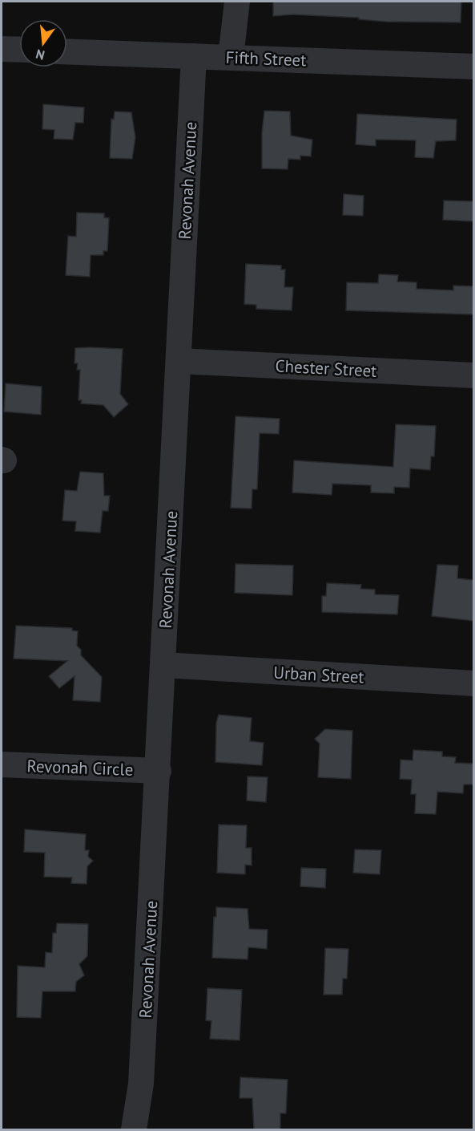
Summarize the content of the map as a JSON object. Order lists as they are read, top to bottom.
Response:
{
  "streets": {
    "street": [
      "Fifth Street",
      "Revonah Avenue",
      "Chester Street",
      "Urban Street",
      "Revonah Circle"
    ]
  },
  "crossings": [
    ["Fifth Street", "Revonah Avenue"],
    ["Revonah Avenue", "Chester Street"],
    ["Revonah Avenue", "Urban Street"],
    ["Revonah Avenue", "Revonah Circle"]
  ],
  "north": "bottom"
}
